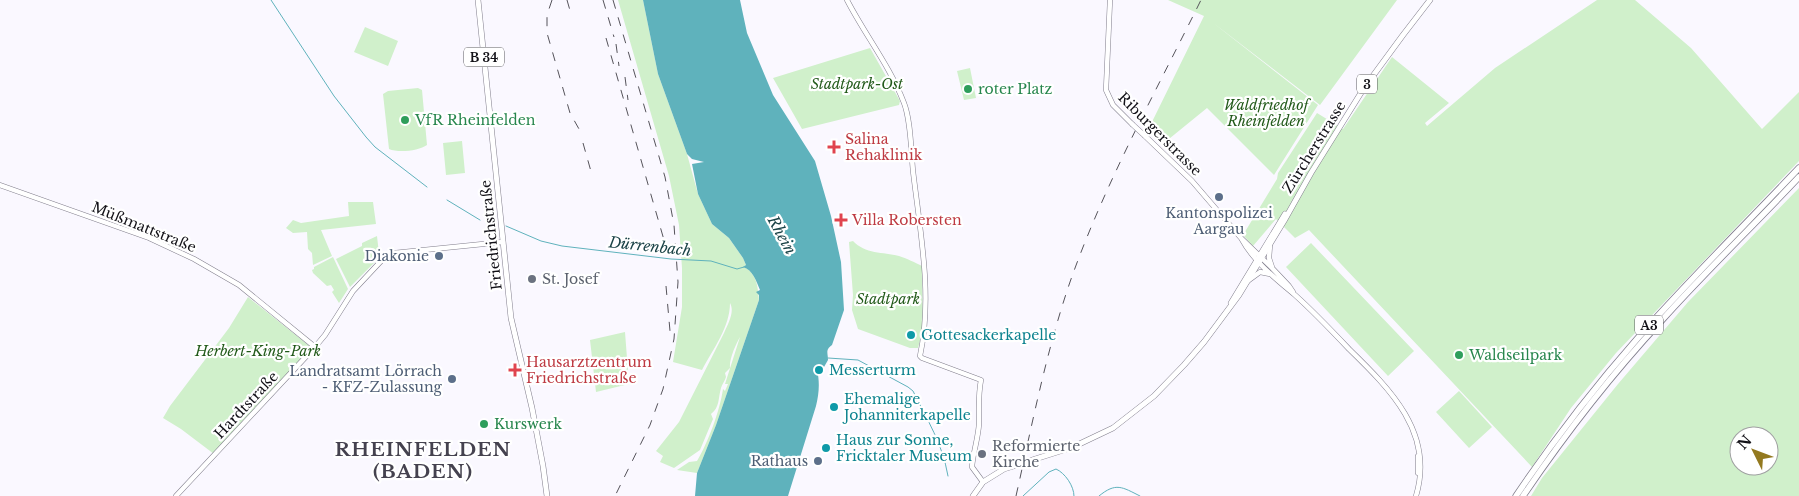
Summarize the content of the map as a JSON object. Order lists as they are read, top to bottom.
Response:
{
  "streets": {
    "highway": ["A3"],
    "main road": [
      "B 34",
      "3",
      "Zürcherstrasse",
      "Friedrichstraße"
    ],
    "street": ["Riburgerstrasse", "Müßmattstraße", "Hardtstraße"]
  },
  "crossings": [
    ["3", "Zürcherstrasse"],
    ["Riburgerstrasse", "Zürcherstrasse"],
    ["Müßmattstraße", "Hardtstraße"],
    ["Friedrichstraße", "Hardtstraße"]
  ],
  "districts": ["RHEINFELDEN (BADEN)"],
  "water": ["Rhein", "Dürrenbach"],
  "parks": [
    "Stadtpark-Ost",
    "Waldfriedhof Rheinfelden",
    "Stadtpark",
    "Herbert-King-Park"
  ],
  "places": {
    "other": [
      "roter Platz",
      "VfR Rheinfelden",
      "Kantonspolizei Aargau",
      "Diakonie",
      "St. Josef",
      "Gottesackerkapelle",
      "Waldseilpark",
      "Messerturm",
      "Landratsamt Lörrach - KFZ-Zulassung",
      "Ehemalige Johanniterkapelle",
      "Kurswerk",
      "Haus zur Sonne, Fricktaler Museum",
      "Reformierte Kirche",
      "Rathaus"
    ],
    "health": ["Salina Rehaklinik", "Villa Robersten", "Hausarztzentrum Friedrichstraße"]
  },
  "north": "top left"
}
